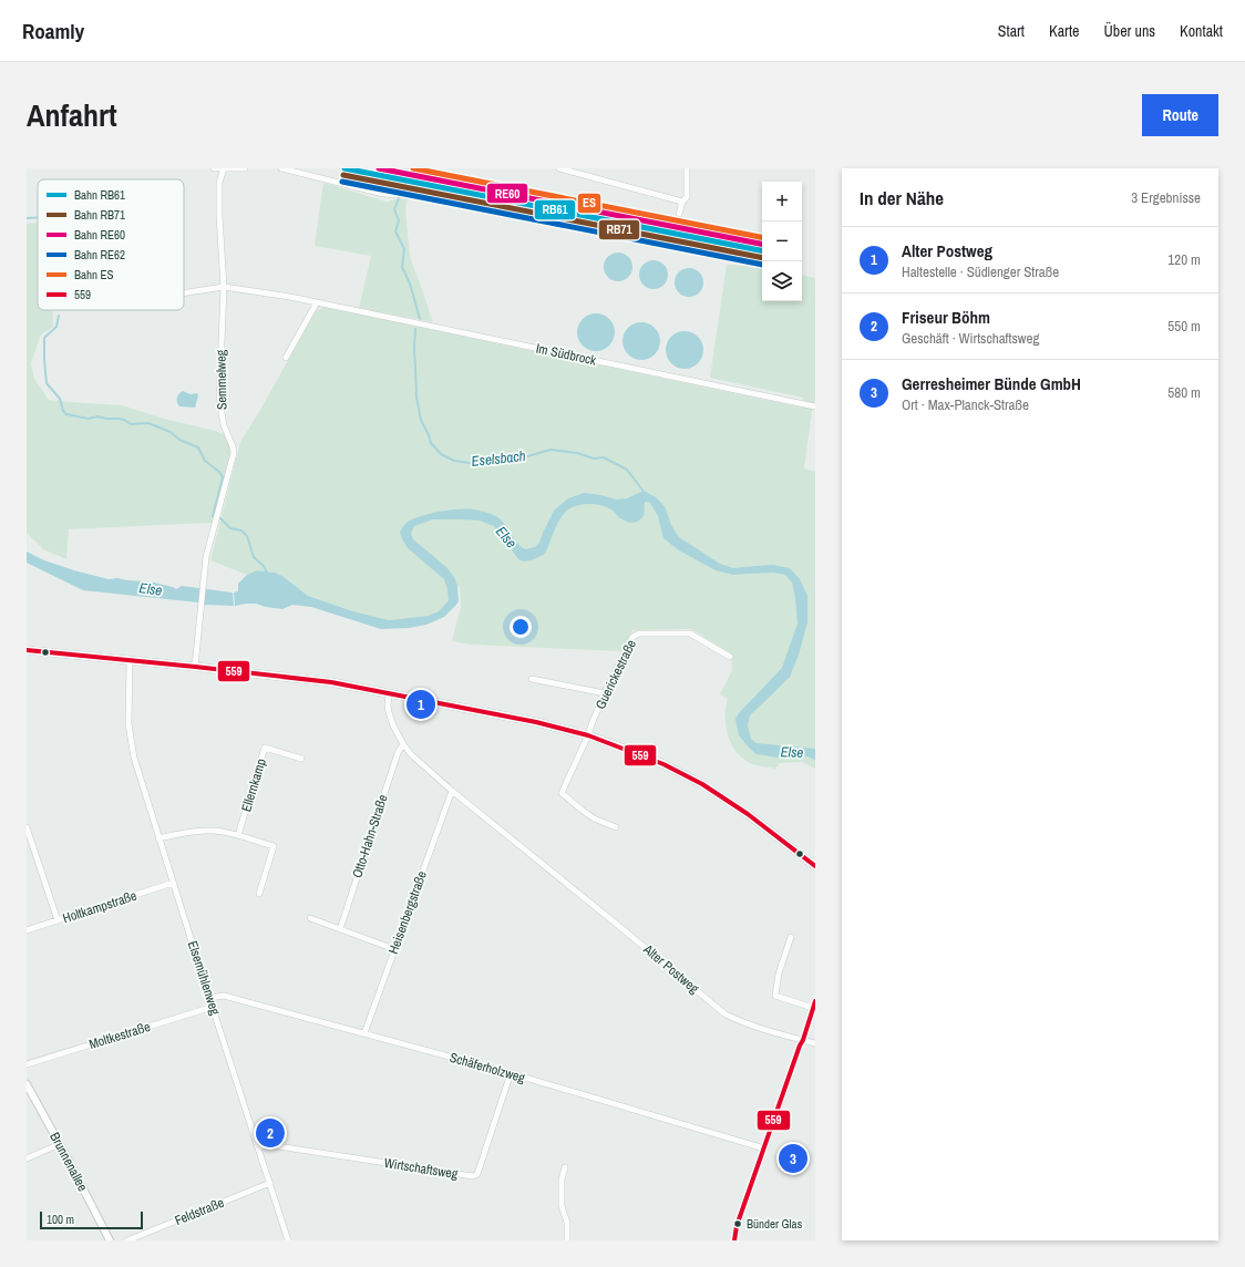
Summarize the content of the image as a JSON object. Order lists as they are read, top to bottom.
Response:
{
  "streets": {
    "street": [
      "Im Südbrock",
      "Semmelweg",
      "Guerickestraße",
      "Ellernkamp",
      "Otto-Hahn-Straße",
      "Holtkampstraße",
      "Heisenbergstraße",
      "Alter Postweg",
      "Elsemühlenweg",
      "Moltkestraße",
      "Schäferholzweg",
      "Brunnenallee",
      "Wirtschaftsweg",
      "Feldstraße"
    ]
  },
  "crossings": [
    ["Im Südbrock", "Semmelweg"],
    ["Otto-Hahn-Straße", "Alter Postweg"],
    ["Holtkampstraße", "Elsemühlenweg"],
    ["Heisenbergstraße", "Alter Postweg"],
    ["Heisenbergstraße", "Schäferholzweg"],
    ["Elsemühlenweg", "Moltkestraße"],
    ["Elsemühlenweg", "Schäferholzweg"],
    ["Elsemühlenweg", "Wirtschaftsweg"],
    ["Elsemühlenweg", "Feldstraße"],
    ["Schäferholzweg", "Wirtschaftsweg"]
  ],
  "water": ["Eselsbach", "Else"],
  "places": ["Bünder Glas"],
  "lines": [
    "rail line RB61",
    "rail line RE60",
    "rail line ES",
    "rail line RB71",
    "rail line RE62",
    "transit line 559"
  ],
  "legend": [
    "Bahn RB61",
    "Bahn RB71",
    "Bahn RE60",
    "Bahn RE62",
    "Bahn ES",
    "559"
  ],
  "scale_bar": "100 m",
  "page": {
    "header": "Roamly",
    "nav": [
      "Start",
      "Karte",
      "Über uns",
      "Kontakt"
    ],
    "title": "Anfahrt",
    "buttons": "Route",
    "heading": ["In der Nähe", "3 Ergebnisse"],
    "map_buttons": ["+", "−"],
    "list": [
      {
        "mark": "1",
        "name": "Alter Postweg",
        "note": "Haltestelle · Südlenger Straße",
        "value": "120 m"
      },
      {
        "mark": "2",
        "name": "Friseur Böhm",
        "note": "Geschäft · Wirtschaftsweg",
        "value": "550 m"
      },
      {
        "mark": "3",
        "name": "Gerresheimer Bünde GmbH",
        "note": "Ort · Max-Planck-Straße",
        "value": "580 m"
      }
    ],
    "pins": ["1", "2", "3"],
    "scale": "100 m"
  }
}
